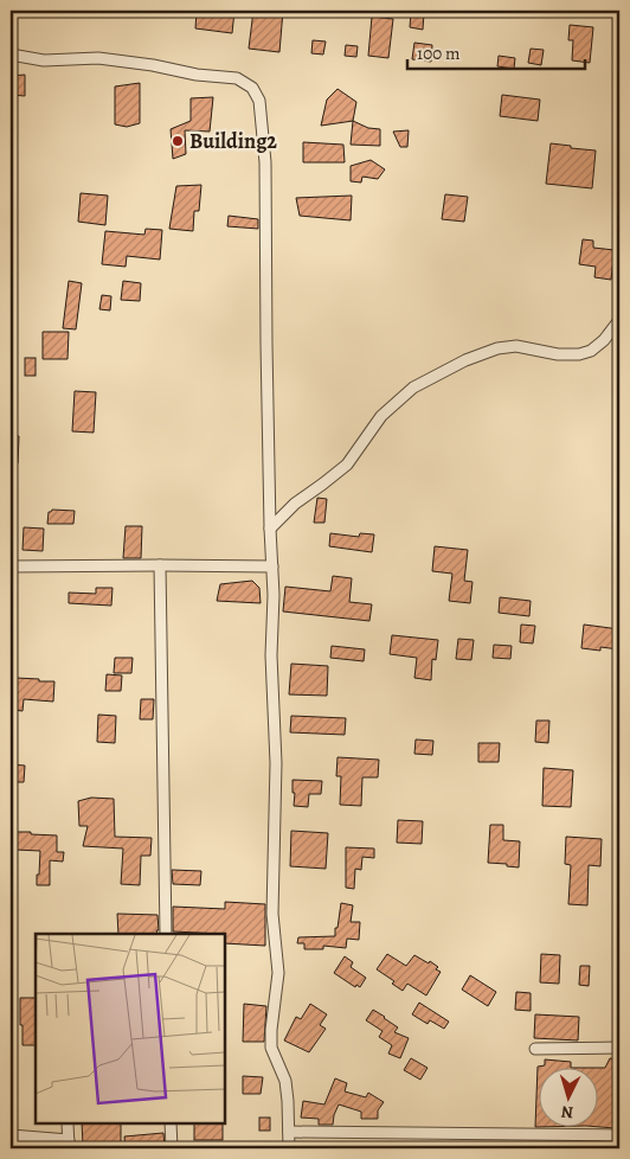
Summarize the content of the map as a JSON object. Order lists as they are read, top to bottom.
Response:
{
  "places": ["Building2"],
  "scale_bar": "100 m",
  "north": "bottom"
}
